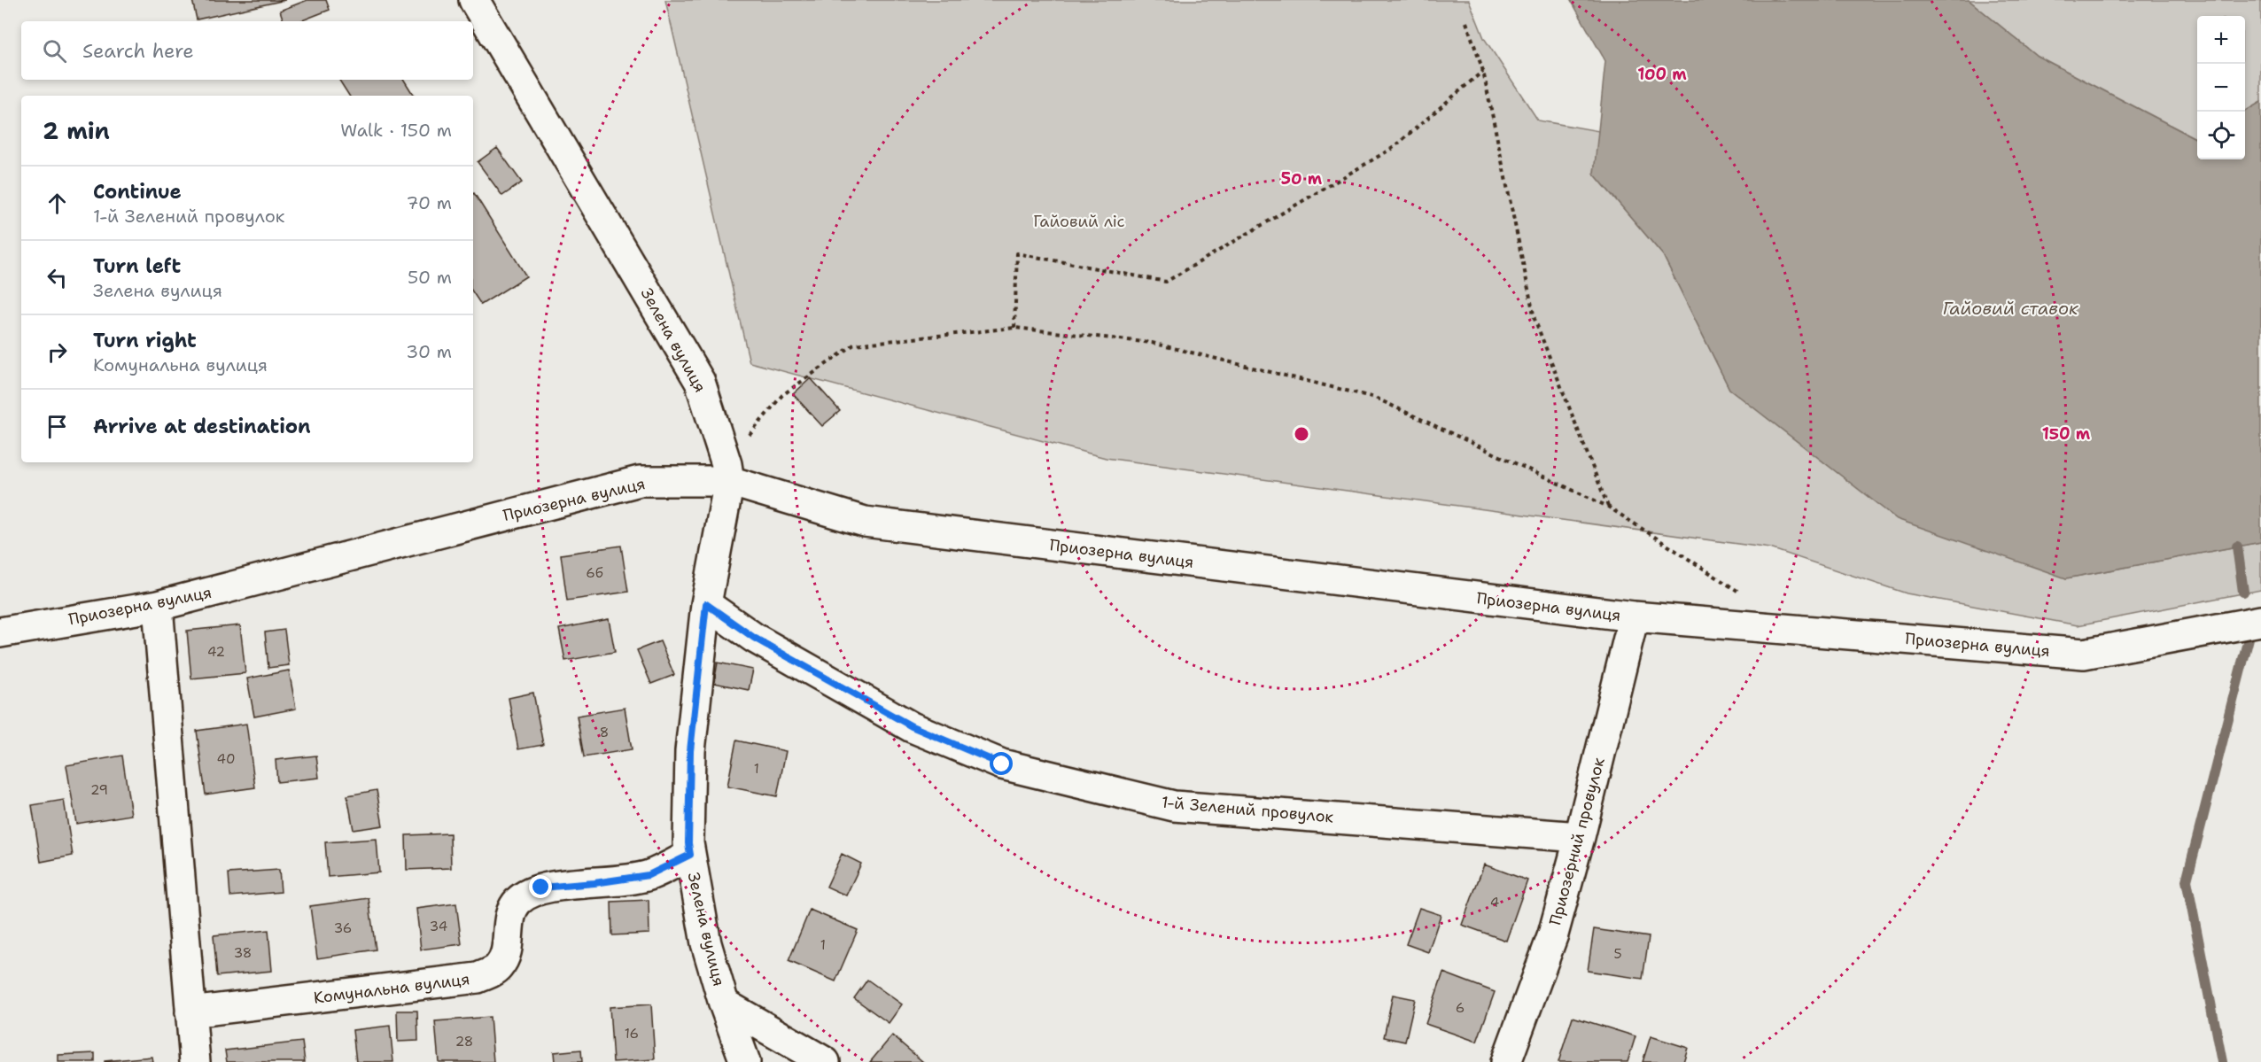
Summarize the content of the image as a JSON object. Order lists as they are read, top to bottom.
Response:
{
  "streets": {
    "street": [
      "Зелена вулиця",
      "Приозерна вулиця",
      "1-й Зелений провулок",
      "Приозерний провулок",
      "Комунальна вулиця"
    ]
  },
  "crossings": [
    ["Зелена вулиця", "Приозерна вулиця"],
    ["Зелена вулиця", "1-й Зелений провулок"],
    ["Зелена вулиця", "Комунальна вулиця"],
    ["Приозерна вулиця", "Приозерний провулок"],
    ["1-й Зелений провулок", "Приозерний провулок"]
  ],
  "water": ["Гайовий ставок"],
  "parks": ["Гайовий ліс"],
  "house_numbers": [
    "6б",
    "42",
    "8",
    "40",
    "1",
    "29",
    "4",
    "34",
    "36",
    "1",
    "38",
    "5",
    "6",
    "16",
    "28"
  ],
  "page": {
    "map_buttons": ["+", "−"],
    "search": "Search here",
    "heading": ["2 min", "Walk · 150 m"],
    "list": [
      ["Continue", "1-й Зелений провулок", "70 m"],
      ["Turn left", "Зелена вулиця", "50 m"],
      ["Turn right", "Комунальна вулиця", "30 m"],
      "Arrive at destination"
    ]
  },
  "rings": ["100 m", "50 m", "150 m"]
}
